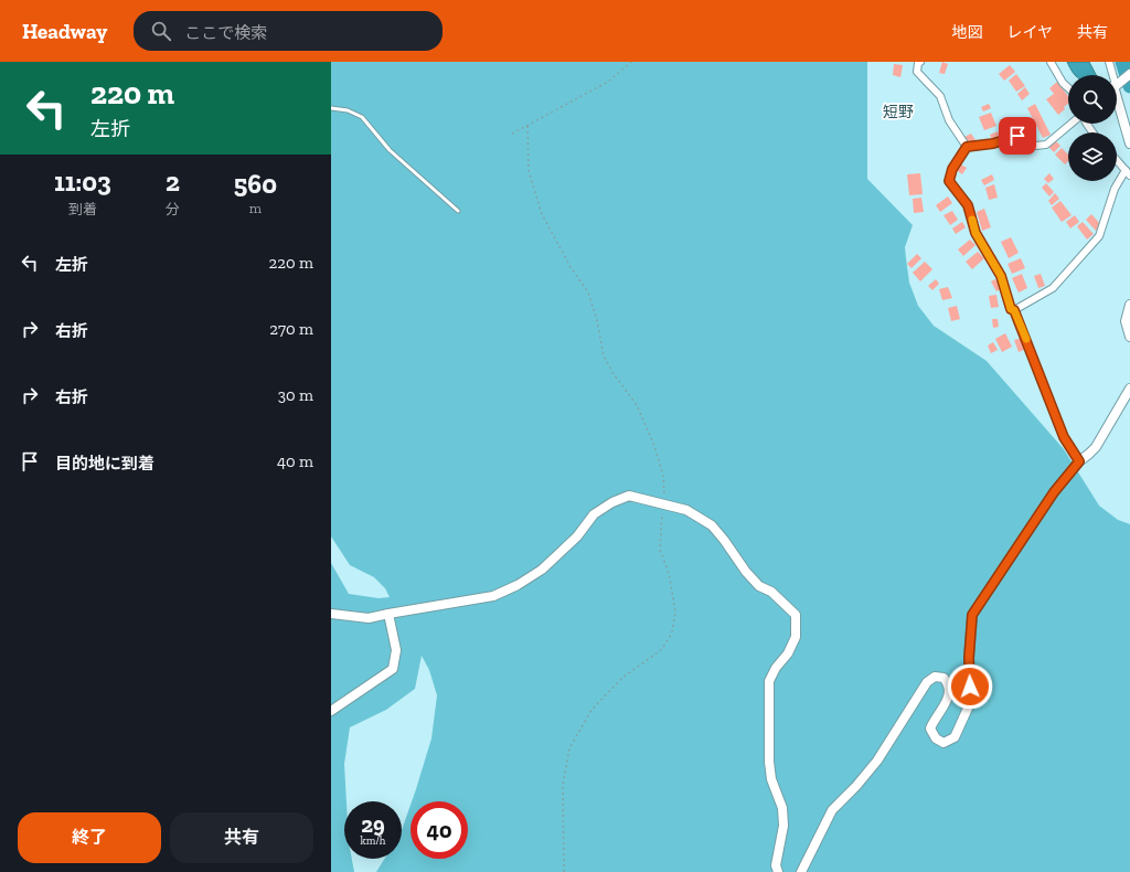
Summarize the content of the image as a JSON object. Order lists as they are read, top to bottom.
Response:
{
  "districts": ["短野"],
  "page": {
    "header": "Headway",
    "search": "ここで検索",
    "nav": ["地図", "レイヤ", "共有"],
    "turn": ["220 m", "左折"],
    "eta": [
      "11:03",
      "到着",
      "2",
      "分",
      "560",
      "m"
    ],
    "list": [
      {
        "name": "左折",
        "value": "220 m"
      },
      {
        "name": "右折",
        "value": "270 m"
      },
      {
        "name": "右折",
        "value": "30 m"
      },
      {
        "name": "目的地に到着",
        "value": "40 m"
      }
    ],
    "speed": "29 km/h",
    "limit": "40",
    "buttons": ["終了", "共有"]
  }
}
